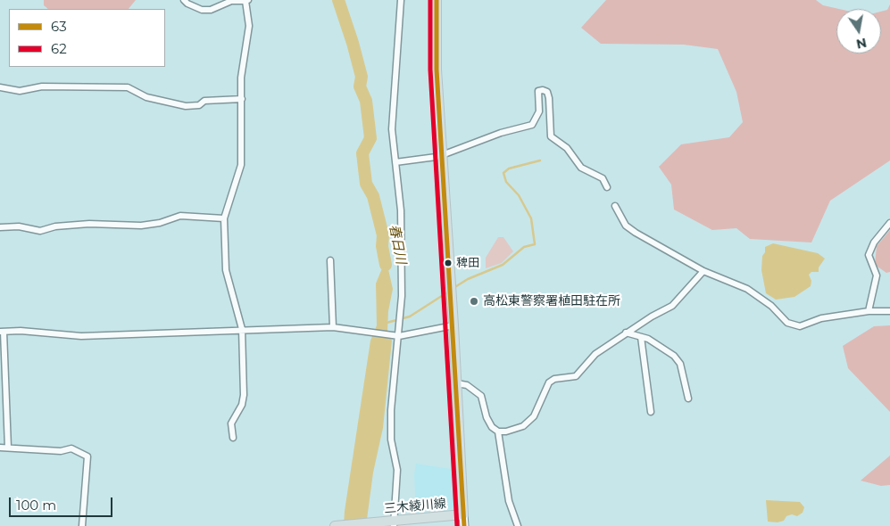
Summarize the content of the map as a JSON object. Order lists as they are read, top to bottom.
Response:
{
  "streets": {
    "main road": ["三木綾川線"]
  },
  "water": ["春日川"],
  "places": ["稗田", "高松東警察署植田駐在所"],
  "lines": ["transit line 63", "transit line 62"],
  "legend": ["63", "62"],
  "scale_bar": "100 m",
  "north": "bottom"
}
